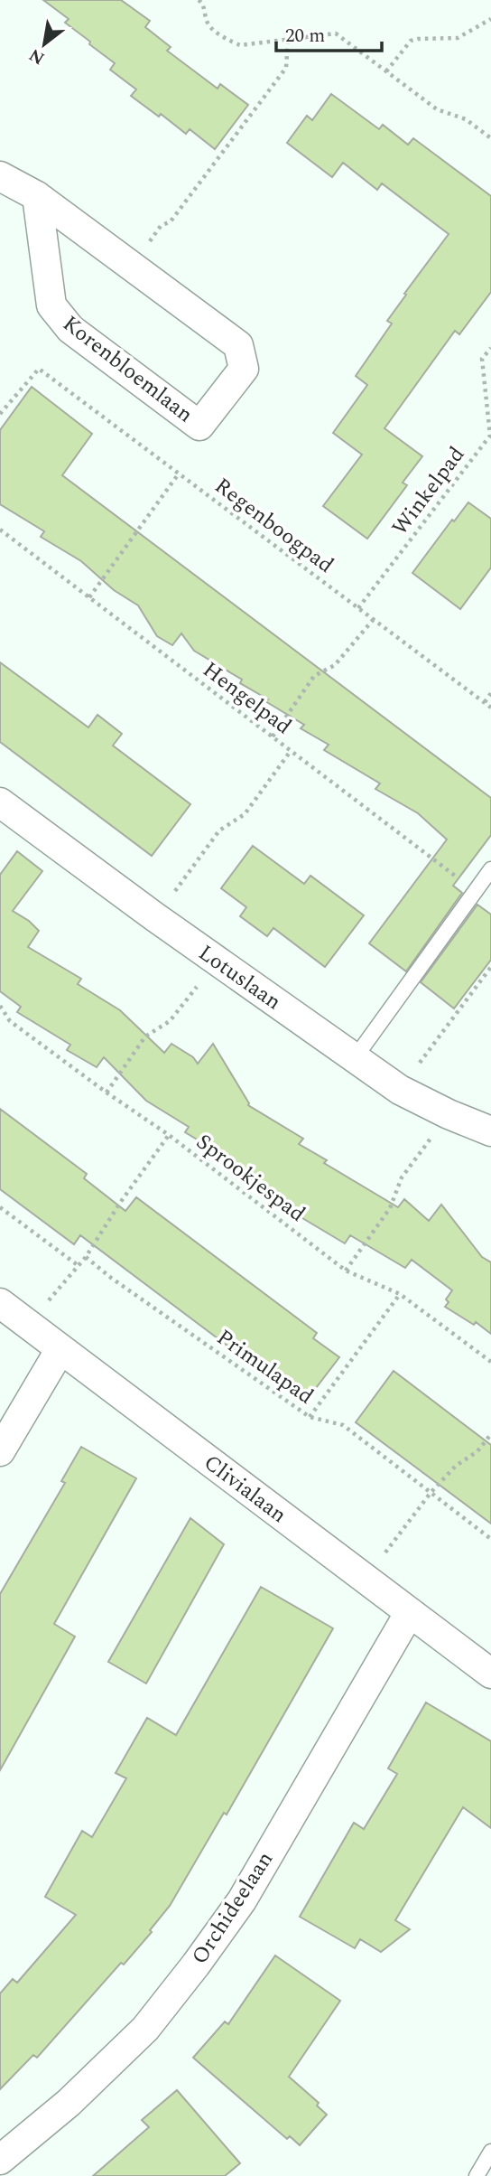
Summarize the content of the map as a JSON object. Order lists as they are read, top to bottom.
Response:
{
  "streets": {
    "street": [
      "Korenbloemlaan",
      "Lotuslaan",
      "Clivialaan",
      "Orchideelaan"
    ],
    "path": [
      "Winkelpad",
      "Regenboogpad",
      "Hengelpad",
      "Sprookjespad",
      "Primulapad"
    ]
  },
  "crossings": [
    ["Winkelpad", "Regenboogpad"],
    ["Clivialaan", "Orchideelaan"]
  ],
  "scale_bar": "20 m",
  "north": "bottom left"
}
